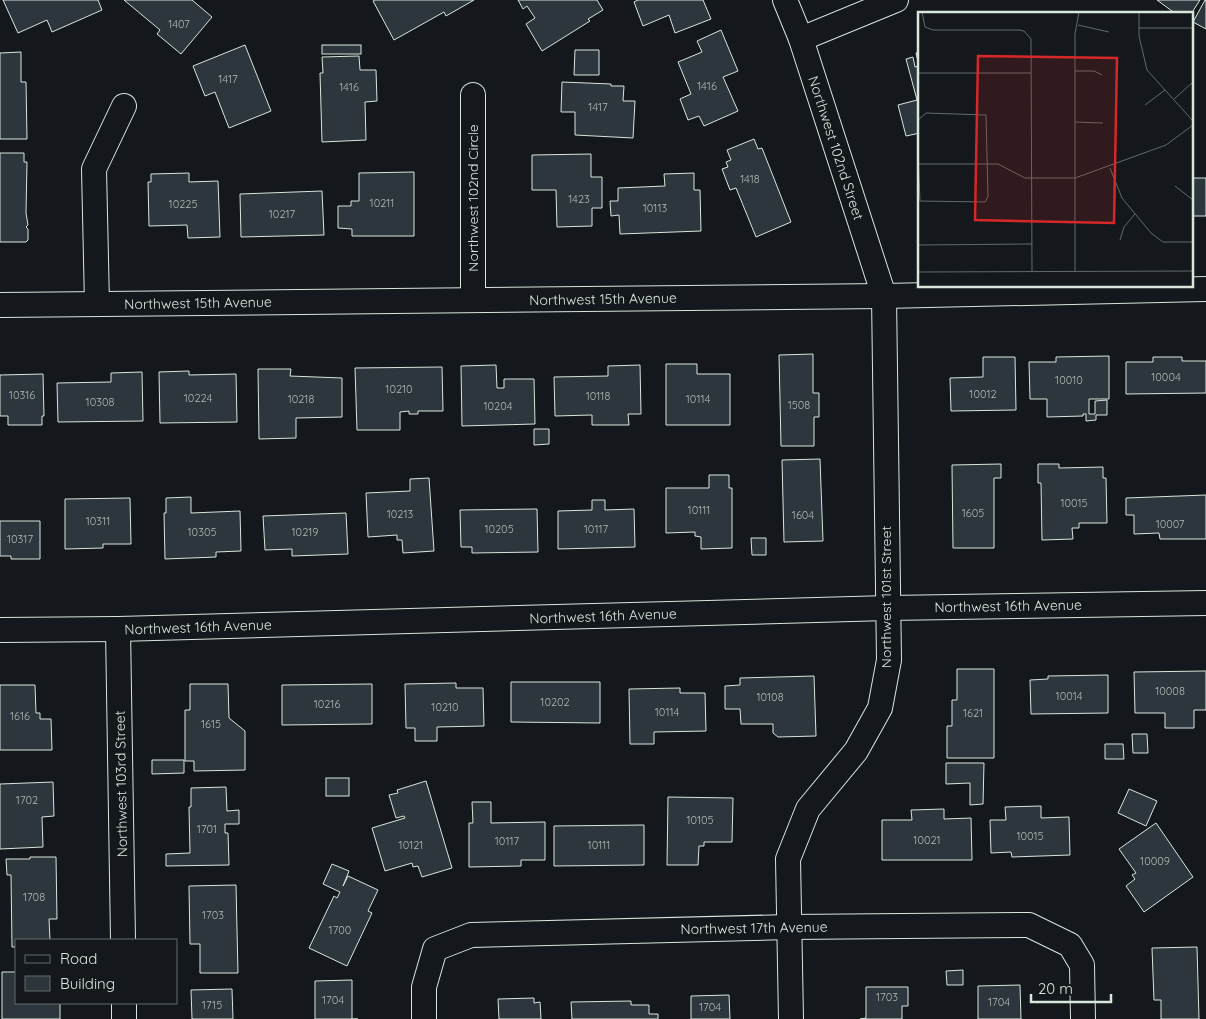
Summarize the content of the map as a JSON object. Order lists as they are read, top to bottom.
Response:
{
  "streets": {
    "street": [
      "Northwest 102nd Street",
      "Northwest 102nd Circle",
      "Northwest 15th Avenue",
      "Northwest 101st Street",
      "Northwest 16th Avenue",
      "Northwest 103rd Street",
      "Northwest 17th Avenue"
    ]
  },
  "crossings": [
    ["Northwest 102nd Street", "Northwest 15th Avenue"],
    ["Northwest 102nd Street", "Northwest 101st Street"],
    ["Northwest 102nd Circle", "Northwest 15th Avenue"],
    ["Northwest 15th Avenue", "Northwest 101st Street"],
    ["Northwest 101st Street", "Northwest 16th Avenue"],
    ["Northwest 101st Street", "Northwest 17th Avenue"],
    ["Northwest 16th Avenue", "Northwest 103rd Street"]
  ],
  "house_numbers": [
    "1407",
    "1417",
    "1416",
    "1416",
    "1417",
    "1418",
    "1423",
    "10211",
    "10225",
    "10113",
    "10217",
    "10004",
    "10010",
    "10210",
    "10012",
    "10316",
    "10118",
    "10224",
    "10218",
    "10114",
    "10308",
    "1508",
    "10204",
    "10015",
    "10111",
    "1605",
    "10213",
    "1604",
    "10311",
    "10007",
    "10205",
    "10117",
    "10305",
    "10219",
    "10317",
    "10008",
    "10014",
    "10108",
    "10202",
    "10216",
    "10210",
    "10114",
    "1621",
    "1616",
    "1615",
    "1702",
    "10105",
    "1701",
    "10015",
    "10021",
    "10117",
    "10121",
    "10111",
    "10009",
    "1708",
    "1703",
    "1700",
    "1703",
    "1704",
    "1704",
    "1715",
    "1704"
  ],
  "legend": ["Road", "Building"],
  "scale_bar": "20 m"
}
